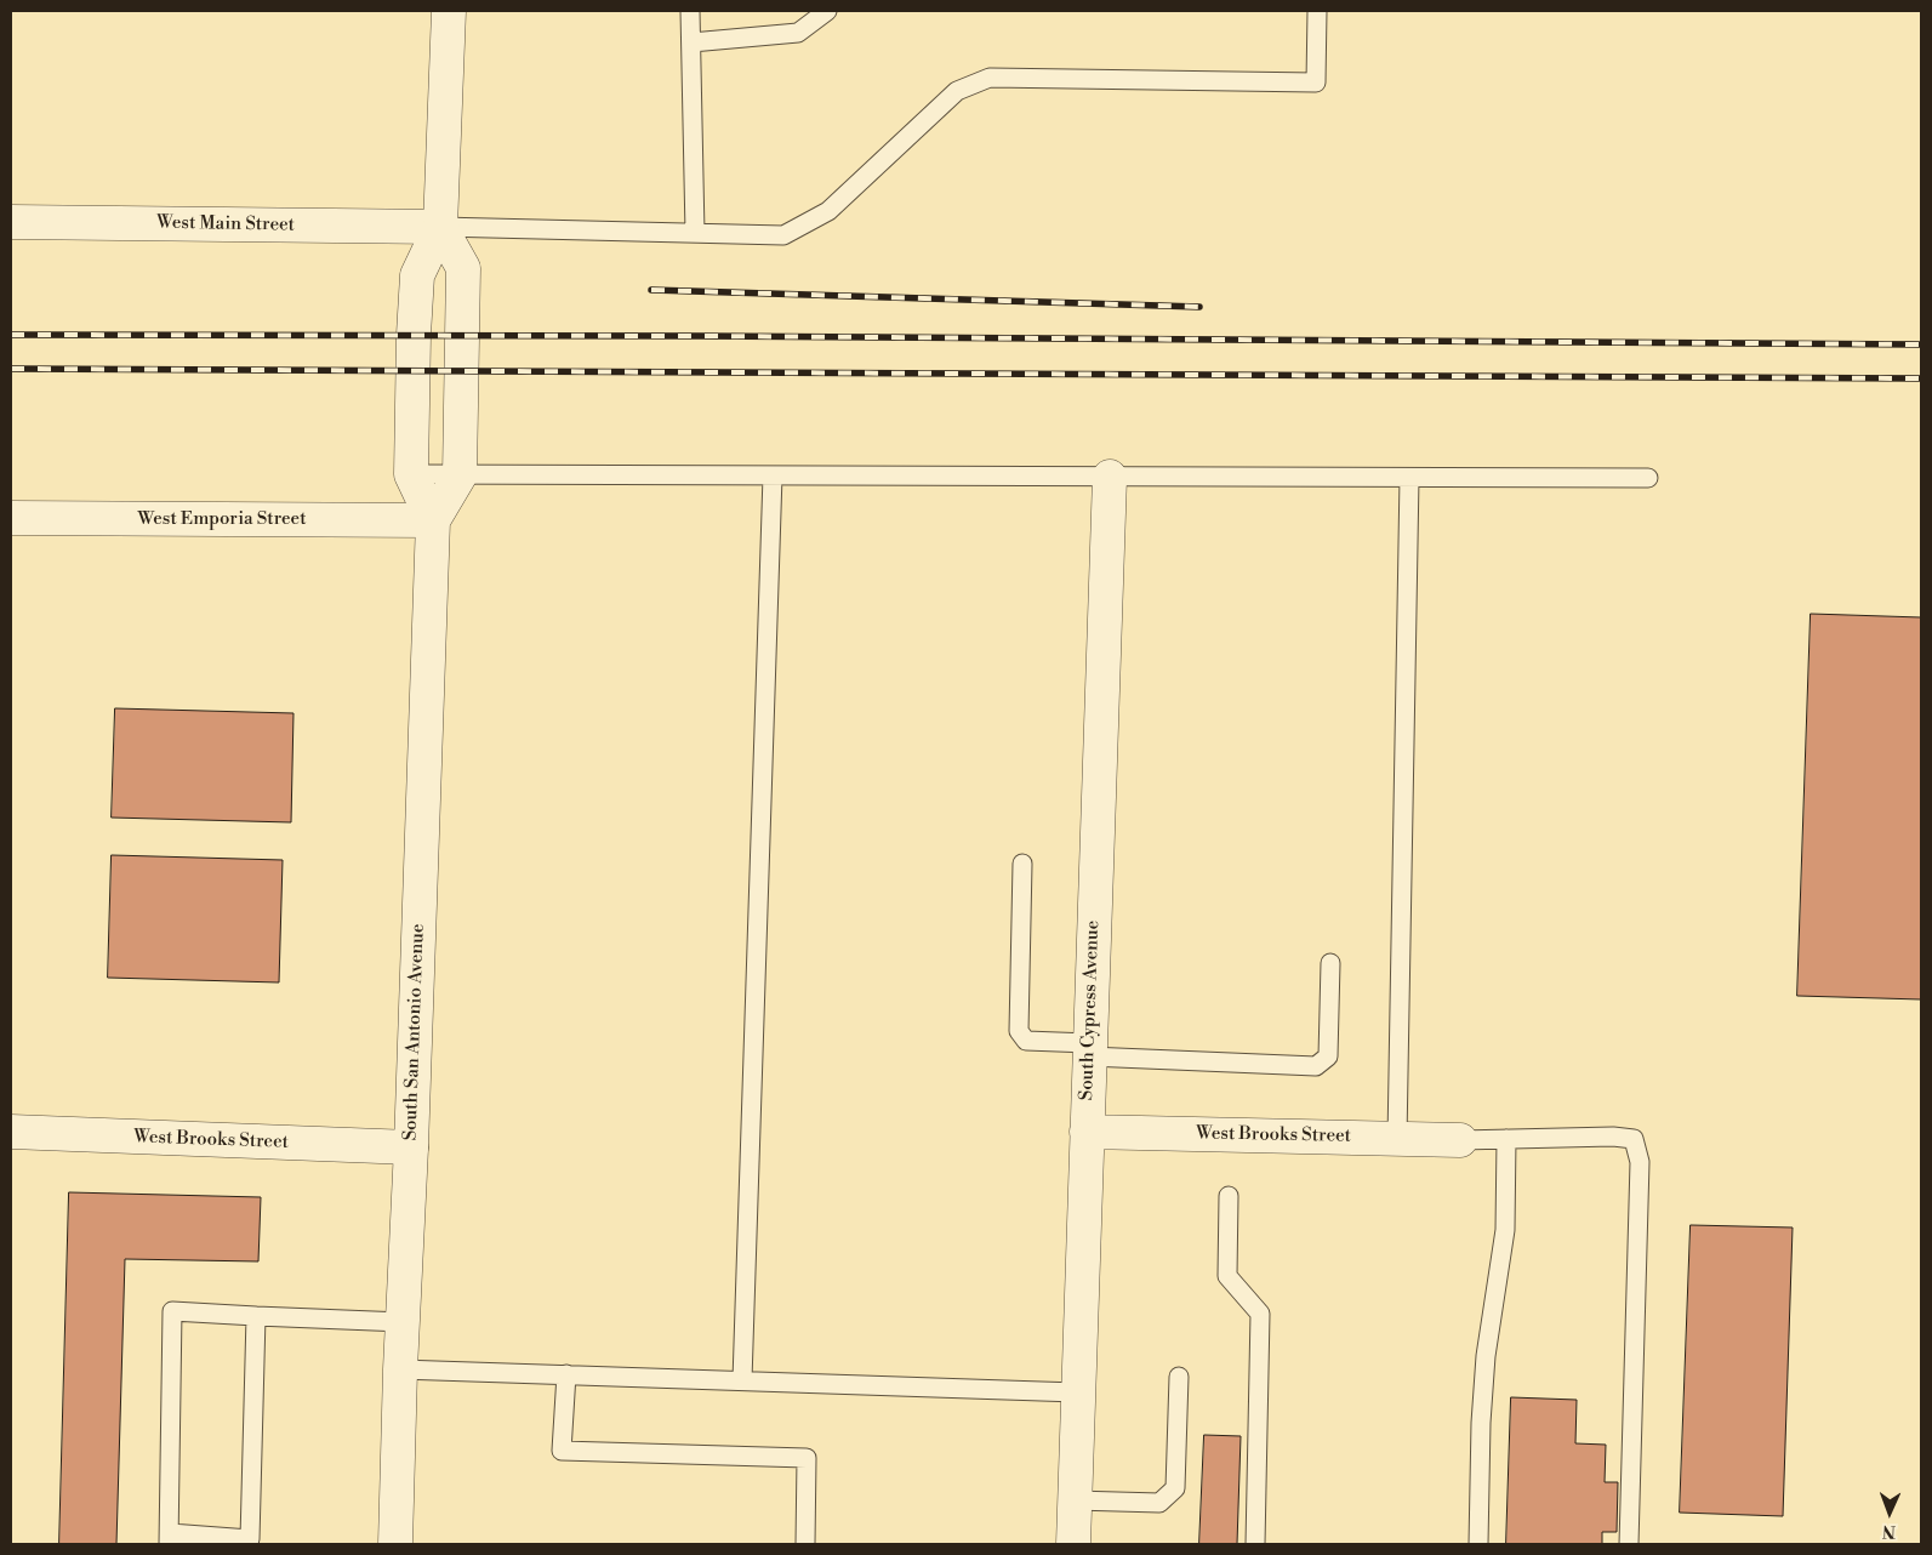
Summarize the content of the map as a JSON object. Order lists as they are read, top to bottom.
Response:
{
  "streets": {
    "street": [
      "West Main Street",
      "West Emporia Street",
      "South Cypress Avenue",
      "South San Antonio Avenue",
      "West Brooks Street"
    ]
  },
  "crossings": [
    ["West Main Street", "South San Antonio Avenue"],
    ["West Emporia Street", "South San Antonio Avenue"],
    ["South Cypress Avenue", "West Brooks Street"],
    ["South San Antonio Avenue", "West Brooks Street"]
  ],
  "north": "bottom"
}
